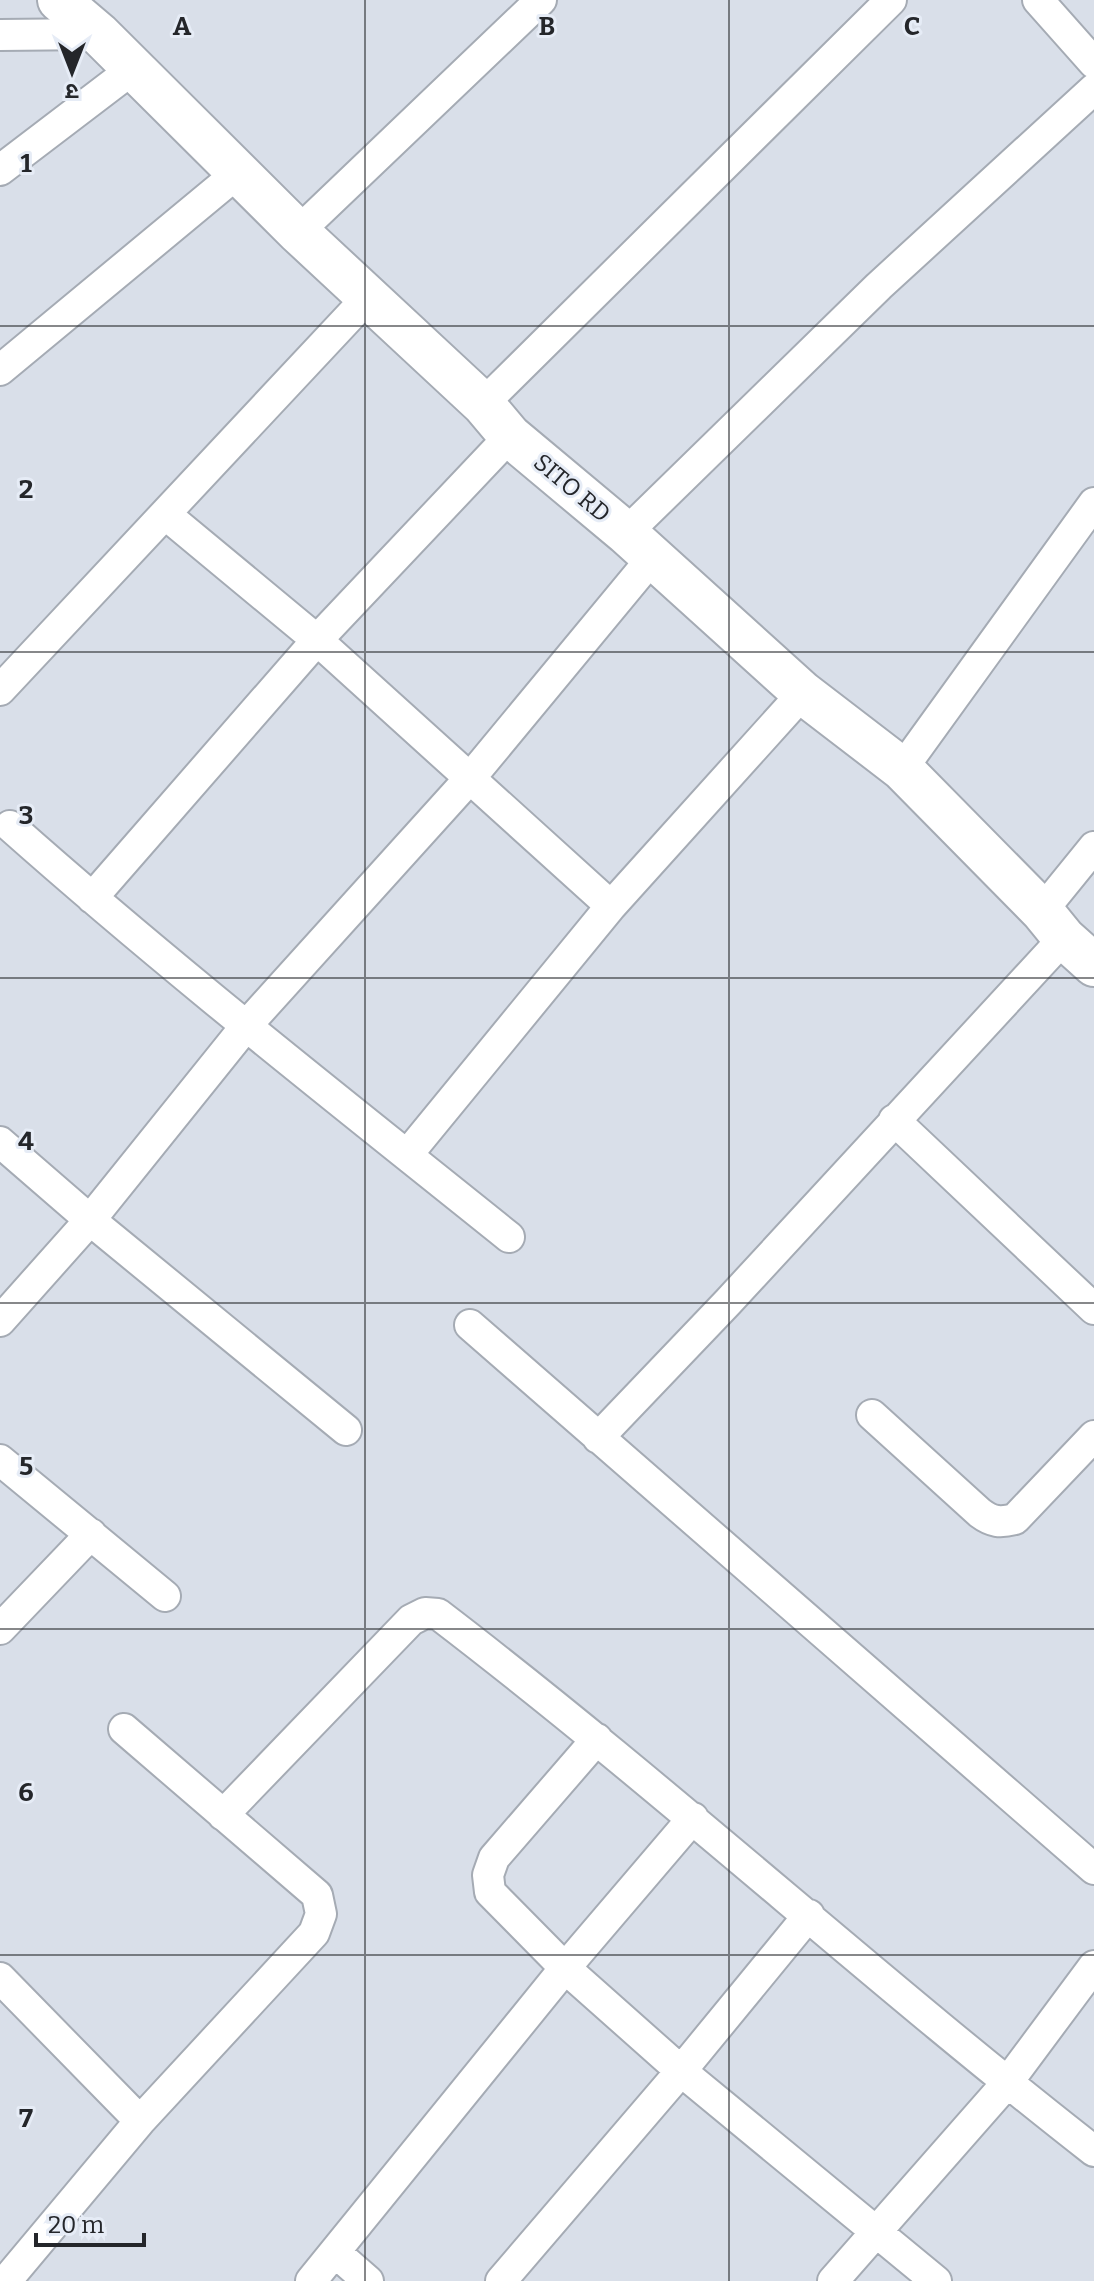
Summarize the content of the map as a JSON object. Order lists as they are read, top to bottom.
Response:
{
  "streets": {
    "main road": ["SITO RD"]
  },
  "scale_bar": "20 m",
  "north": "bottom",
  "grid": {
    "columns": ["A", "B", "C"],
    "rows": [
      "1",
      "2",
      "3",
      "4",
      "5",
      "6",
      "7"
    ]
  }
}
